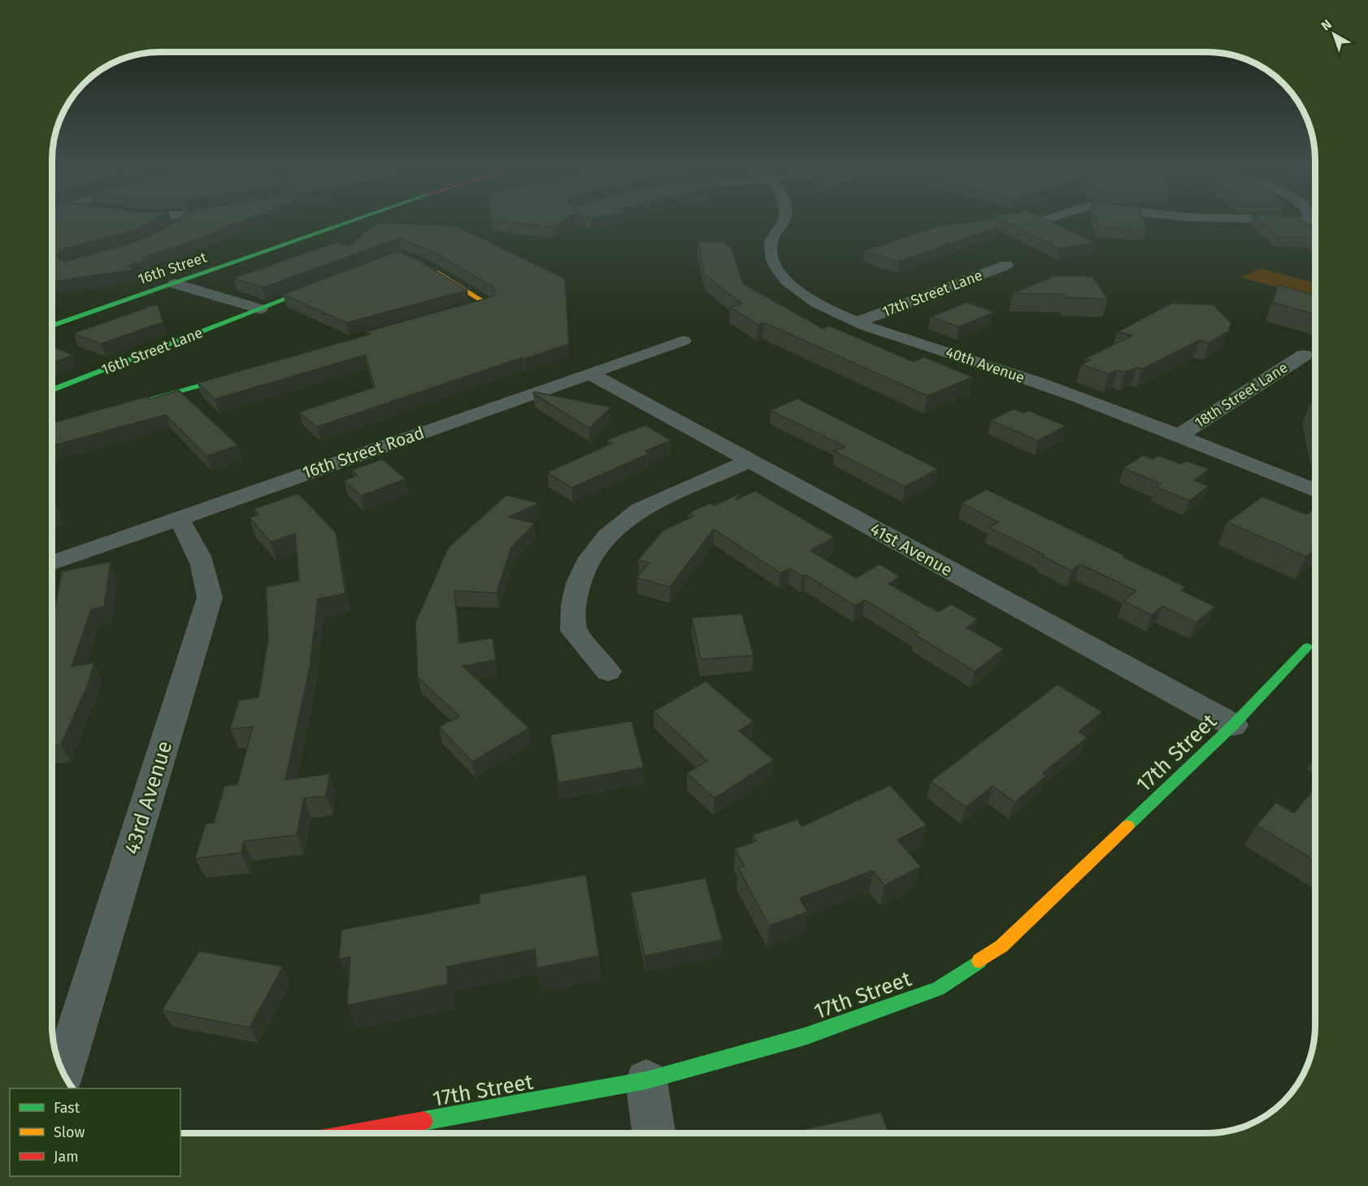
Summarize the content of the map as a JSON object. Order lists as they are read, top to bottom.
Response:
{
  "streets": {
    "street": [
      "16th Street",
      "17th Street Lane",
      "16th Street Lane",
      "40th Avenue",
      "18th Street Lane",
      "16th Street Road",
      "41st Avenue",
      "17th Street",
      "43rd Avenue"
    ]
  },
  "crossings": [
    ["17th Street Lane", "40th Avenue"],
    ["40th Avenue", "18th Street Lane"],
    ["16th Street Road", "41st Avenue"],
    ["16th Street Road", "43rd Avenue"],
    ["41st Avenue", "17th Street"]
  ],
  "legend": ["Fast", "Slow", "Jam"],
  "north": "top left"
}
